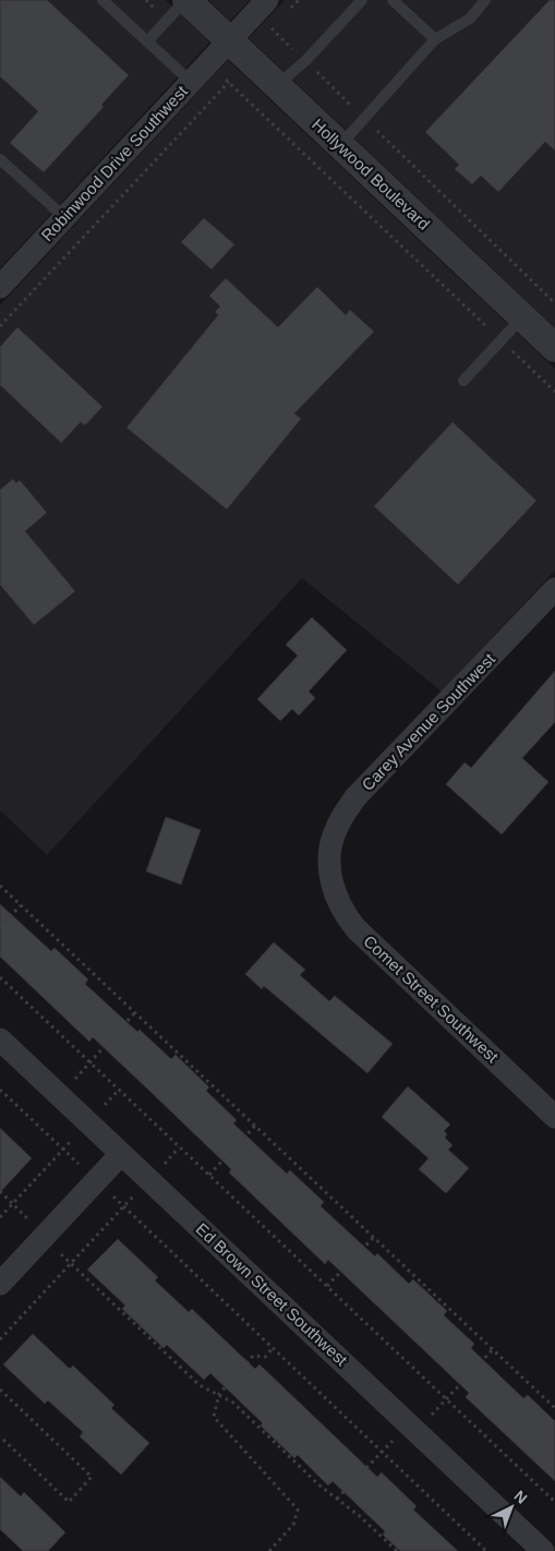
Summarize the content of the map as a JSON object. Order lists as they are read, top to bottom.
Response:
{
  "streets": {
    "street": [
      "Robinwood Drive Southwest",
      "Hollywood Boulevard",
      "Carey Avenue Southwest",
      "Comet Street Southwest",
      "Ed Brown Street Southwest"
    ]
  },
  "crossings": [
    ["Robinwood Drive Southwest", "Hollywood Boulevard"],
    ["Carey Avenue Southwest", "Comet Street Southwest"]
  ],
  "north": "top right"
}
